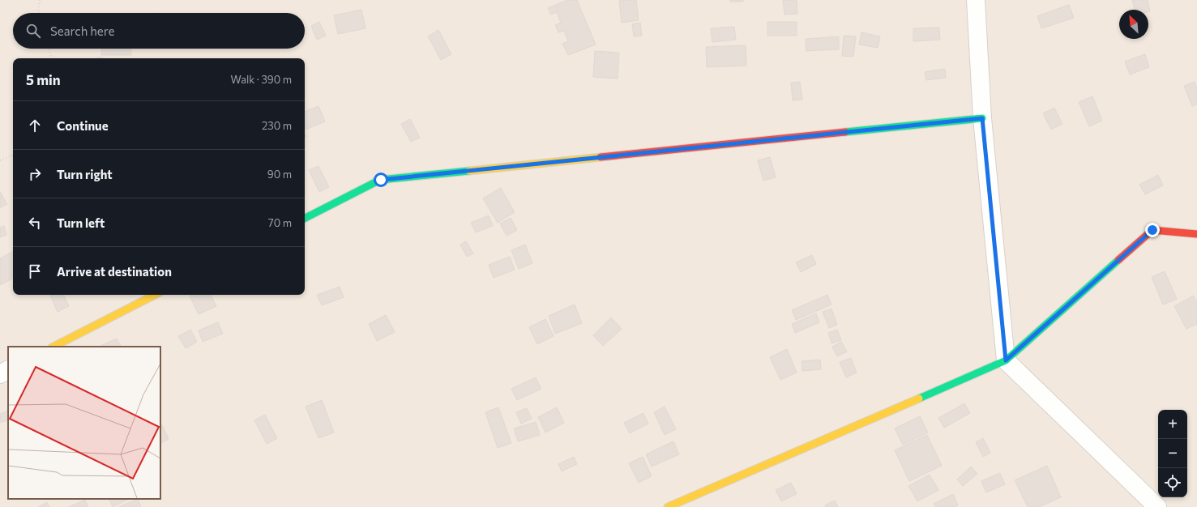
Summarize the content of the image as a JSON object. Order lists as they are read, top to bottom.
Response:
{
  "north": "top left",
  "page": {
    "search": "Search here",
    "heading": ["5 min", "Walk · 390 m"],
    "list": [
      ["Continue", "230 m"],
      ["Turn right", "90 m"],
      ["Turn left", "70 m"],
      "Arrive at destination"
    ],
    "map_buttons": ["+", "−"]
  }
}
